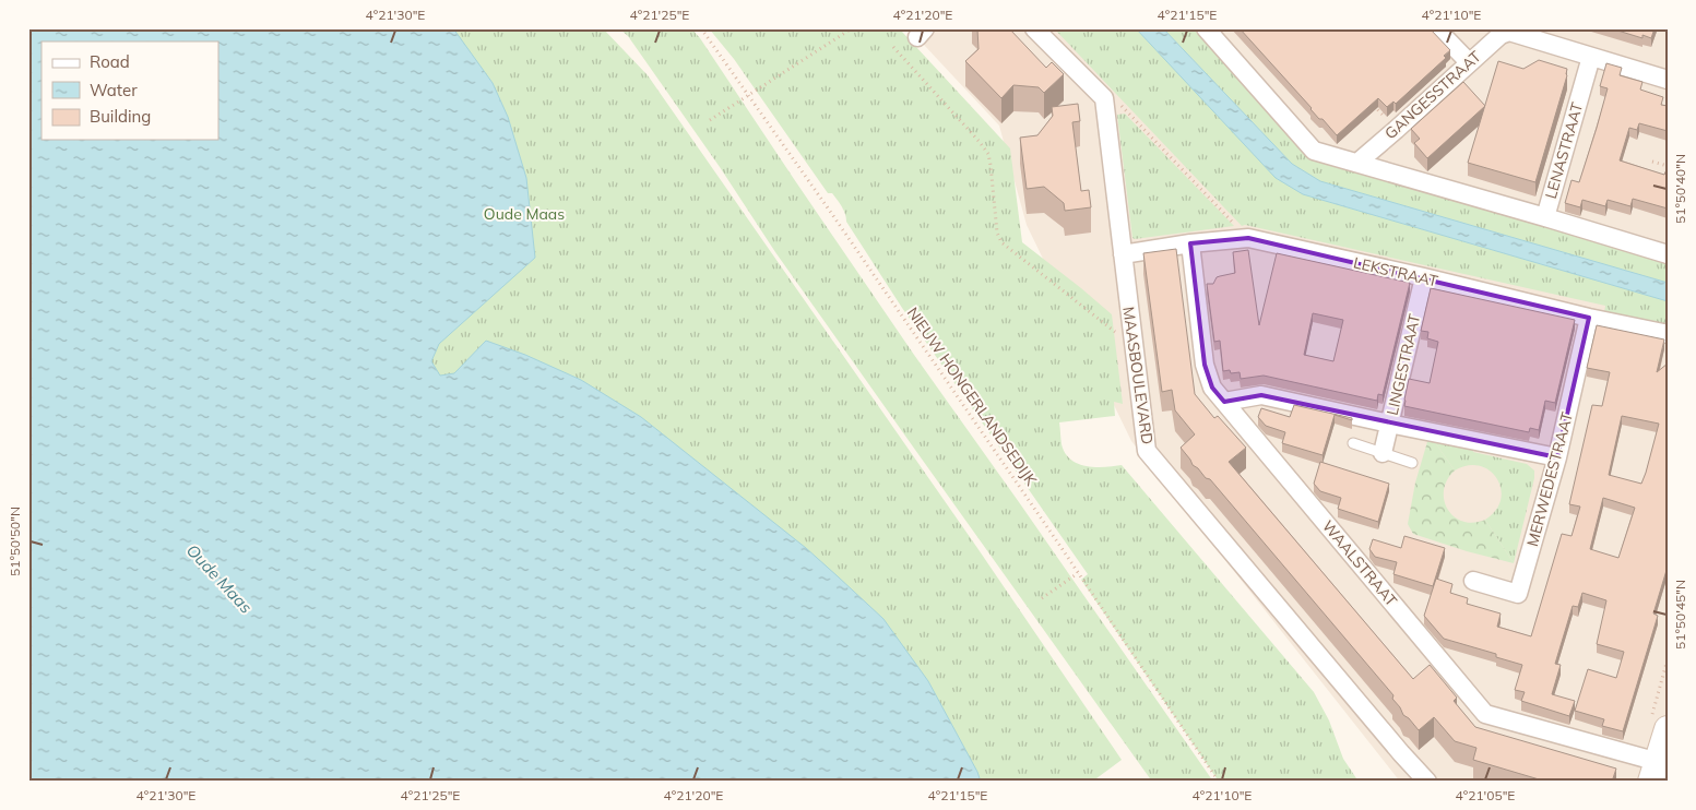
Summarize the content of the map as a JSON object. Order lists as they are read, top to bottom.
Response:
{
  "streets": {
    "street": [
      "GANGESSTRAAT",
      "LENASTRAAT",
      "LEKSTRAAT",
      "LINGESTRAAT",
      "MAASBOULEVARD",
      "MERWEDESTRAAT",
      "WAALSTRAAT"
    ],
    "path": ["NIEUW HONGERLANDSEDIJK"]
  },
  "crossings": [
    ["GANGESSTRAAT", "LENASTRAAT"],
    ["LEKSTRAAT", "LINGESTRAAT"],
    ["LEKSTRAAT", "MAASBOULEVARD"],
    ["LEKSTRAAT", "MERWEDESTRAAT"],
    ["LEKSTRAAT", "WAALSTRAAT"]
  ],
  "water": ["Oude Maas"],
  "parks": ["Oude Maas"],
  "legend": ["Road", "Water", "Building"],
  "coordinates": [
    "4°21'30\"E",
    "4°21'25\"E",
    "4°21'20\"E",
    "4°21'15\"E",
    "4°21'10\"E",
    "51°50'40\"N",
    "51°50'50\"N",
    "51°50'45\"N",
    "4°21'05\"E"
  ]
}
